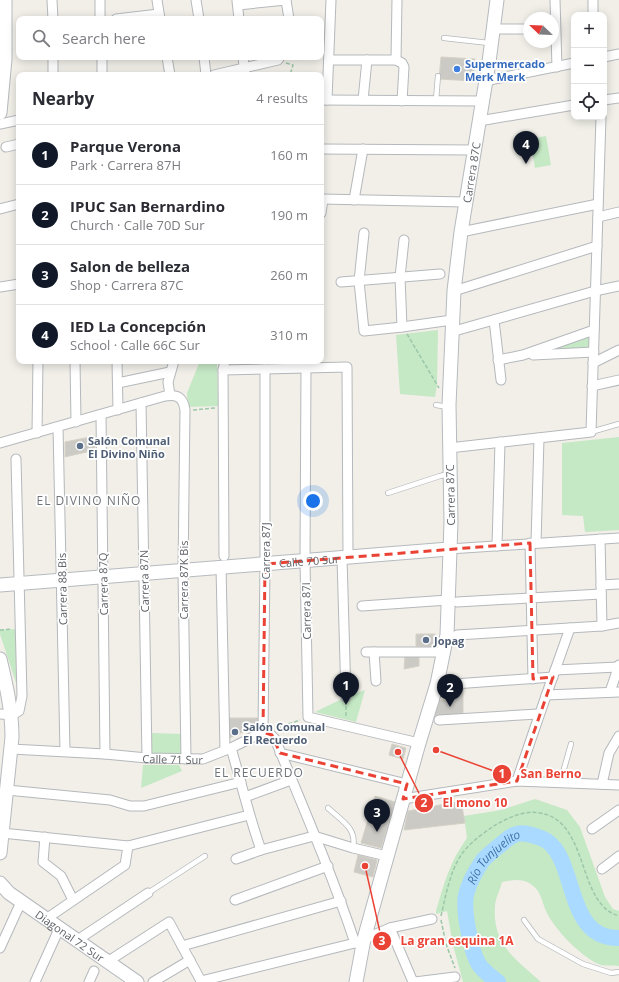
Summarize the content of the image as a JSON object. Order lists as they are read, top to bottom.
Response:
{
  "streets": {
    "street": [
      "Carrera 87C",
      "Carrera 87J",
      "Calle 70 Sur",
      "Carrera 87K Bis",
      "Carrera 87N",
      "Carrera 87Q",
      "Carrera 88 Bis",
      "Carrera 87I",
      "Calle 71 Sur",
      "Diagonal 72 Sur"
    ]
  },
  "crossings": [
    ["Carrera 87C", "Calle 70 Sur"],
    ["Carrera 87J", "Calle 70 Sur"],
    ["Carrera 87J", "Calle 71 Sur"],
    ["Calle 70 Sur", "Carrera 87K Bis"],
    ["Calle 70 Sur", "Carrera 87N"],
    ["Calle 70 Sur", "Carrera 87Q"],
    ["Calle 70 Sur", "Carrera 88 Bis"],
    ["Calle 70 Sur", "Carrera 87I"],
    ["Carrera 87K Bis", "Calle 71 Sur"],
    ["Carrera 87N", "Calle 71 Sur"],
    ["Carrera 87Q", "Calle 71 Sur"],
    ["Carrera 88 Bis", "Calle 71 Sur"]
  ],
  "districts": ["EL DIVINO NIÑO", "EL RECUERDO"],
  "water": ["Río Tunjuelito"],
  "places": [
    "Supermercado Merk Merk",
    "Salón Comunal El Divino Niño",
    "Jopag",
    "Salón Comunal El Recuerdo",
    "San Berno",
    "El mono 10",
    "La gran esquina 1A"
  ],
  "north": "top left",
  "page": {
    "map_buttons": ["+", "−"],
    "search": "Search here",
    "heading": ["Nearby", "4 results"],
    "list": [
      {
        "mark": "1",
        "name": "Parque Verona",
        "note": "Park · Carrera 87H",
        "value": "160 m"
      },
      {
        "mark": "2",
        "name": "IPUC San Bernardino",
        "note": "Church · Calle 70D Sur",
        "value": "190 m"
      },
      {
        "mark": "3",
        "name": "Salon de belleza",
        "note": "Shop · Carrera 87C",
        "value": "260 m"
      },
      {
        "mark": "4",
        "name": "IED La Concepción",
        "note": "School · Calle 66C Sur",
        "value": "310 m"
      }
    ],
    "pins": [
      "4",
      "1",
      "2",
      "3"
    ]
  }
}
